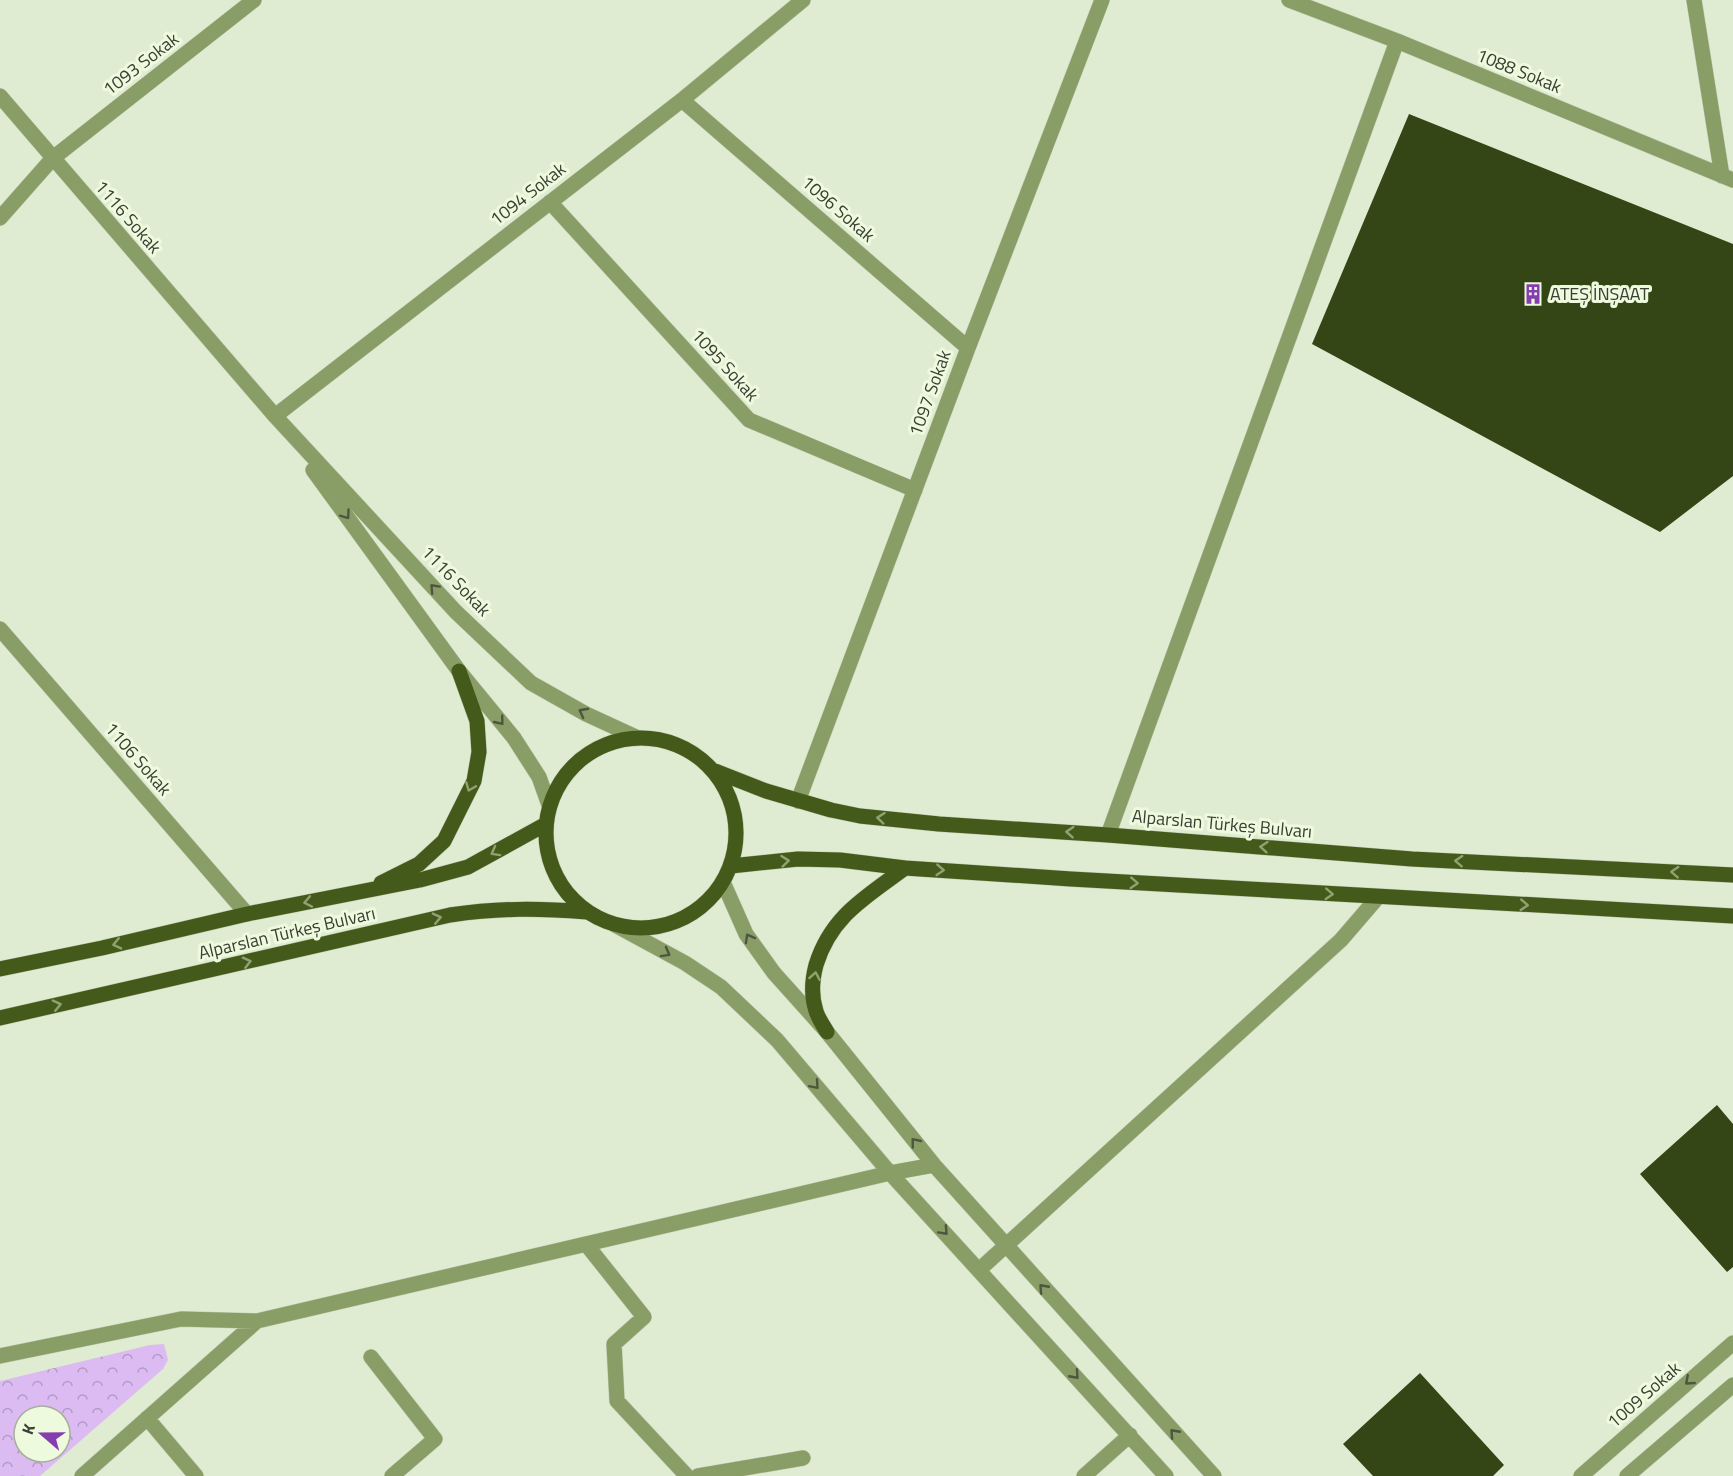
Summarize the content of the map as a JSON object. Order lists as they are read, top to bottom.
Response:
{
  "streets": {
    "main road": ["Alparslan Türkeş Bulvarı"],
    "street": [
      "1093 Sokak",
      "1088 Sokak",
      "1094 Sokak",
      "1096 Sokak",
      "1116 Sokak",
      "1095 Sokak",
      "1097 Sokak",
      "1106 Sokak",
      "1009 Sokak"
    ]
  },
  "crossings": [
    ["1093 Sokak", "1116 Sokak"],
    ["1094 Sokak", "1096 Sokak"],
    ["1094 Sokak", "1116 Sokak"],
    ["1094 Sokak", "1095 Sokak"],
    ["1096 Sokak", "1097 Sokak"],
    ["1116 Sokak", "Alparslan Türkeş Bulvarı"],
    ["1095 Sokak", "1097 Sokak"],
    ["1097 Sokak", "Alparslan Türkeş Bulvarı"],
    ["1106 Sokak", "Alparslan Türkeş Bulvarı"]
  ],
  "places": {
    "building": ["ATEŞ İNŞAAT"]
  },
  "north": "left"
}
